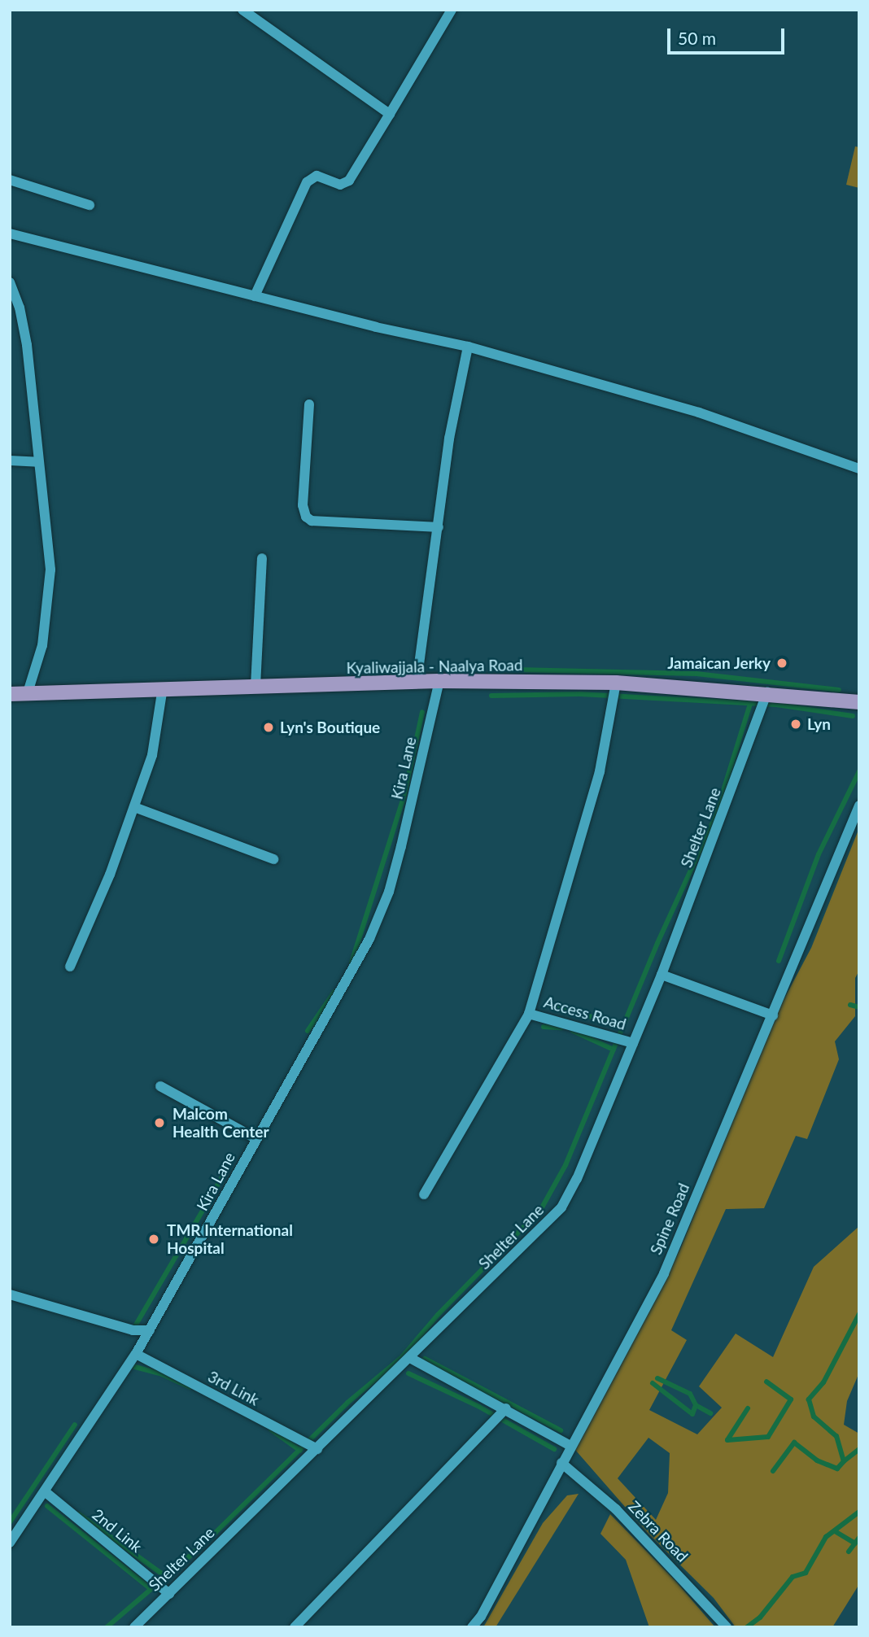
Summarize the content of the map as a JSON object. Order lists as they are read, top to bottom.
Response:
{
  "streets": {
    "main road": ["Kyaliwajjala - Naalya Road"],
    "street": [
      "Kira Lane",
      "Shelter Lane",
      "Access Road",
      "Spine Road",
      "3rd Link",
      "2nd Link",
      "Zebra Road"
    ]
  },
  "crossings": [
    ["Kyaliwajjala - Naalya Road", "Kira Lane"],
    ["Kyaliwajjala - Naalya Road", "Shelter Lane"],
    ["Kira Lane", "3rd Link"],
    ["Kira Lane", "2nd Link"],
    ["Shelter Lane", "Access Road"],
    ["Shelter Lane", "3rd Link"],
    ["Shelter Lane", "2nd Link"],
    ["Spine Road", "Zebra Road"]
  ],
  "places": [
    "Jamaican Jerky",
    "Lyn",
    "Lyn's Boutique",
    "Malcom Health Center",
    "TMR International Hospital"
  ],
  "scale_bar": "50 m"
}
